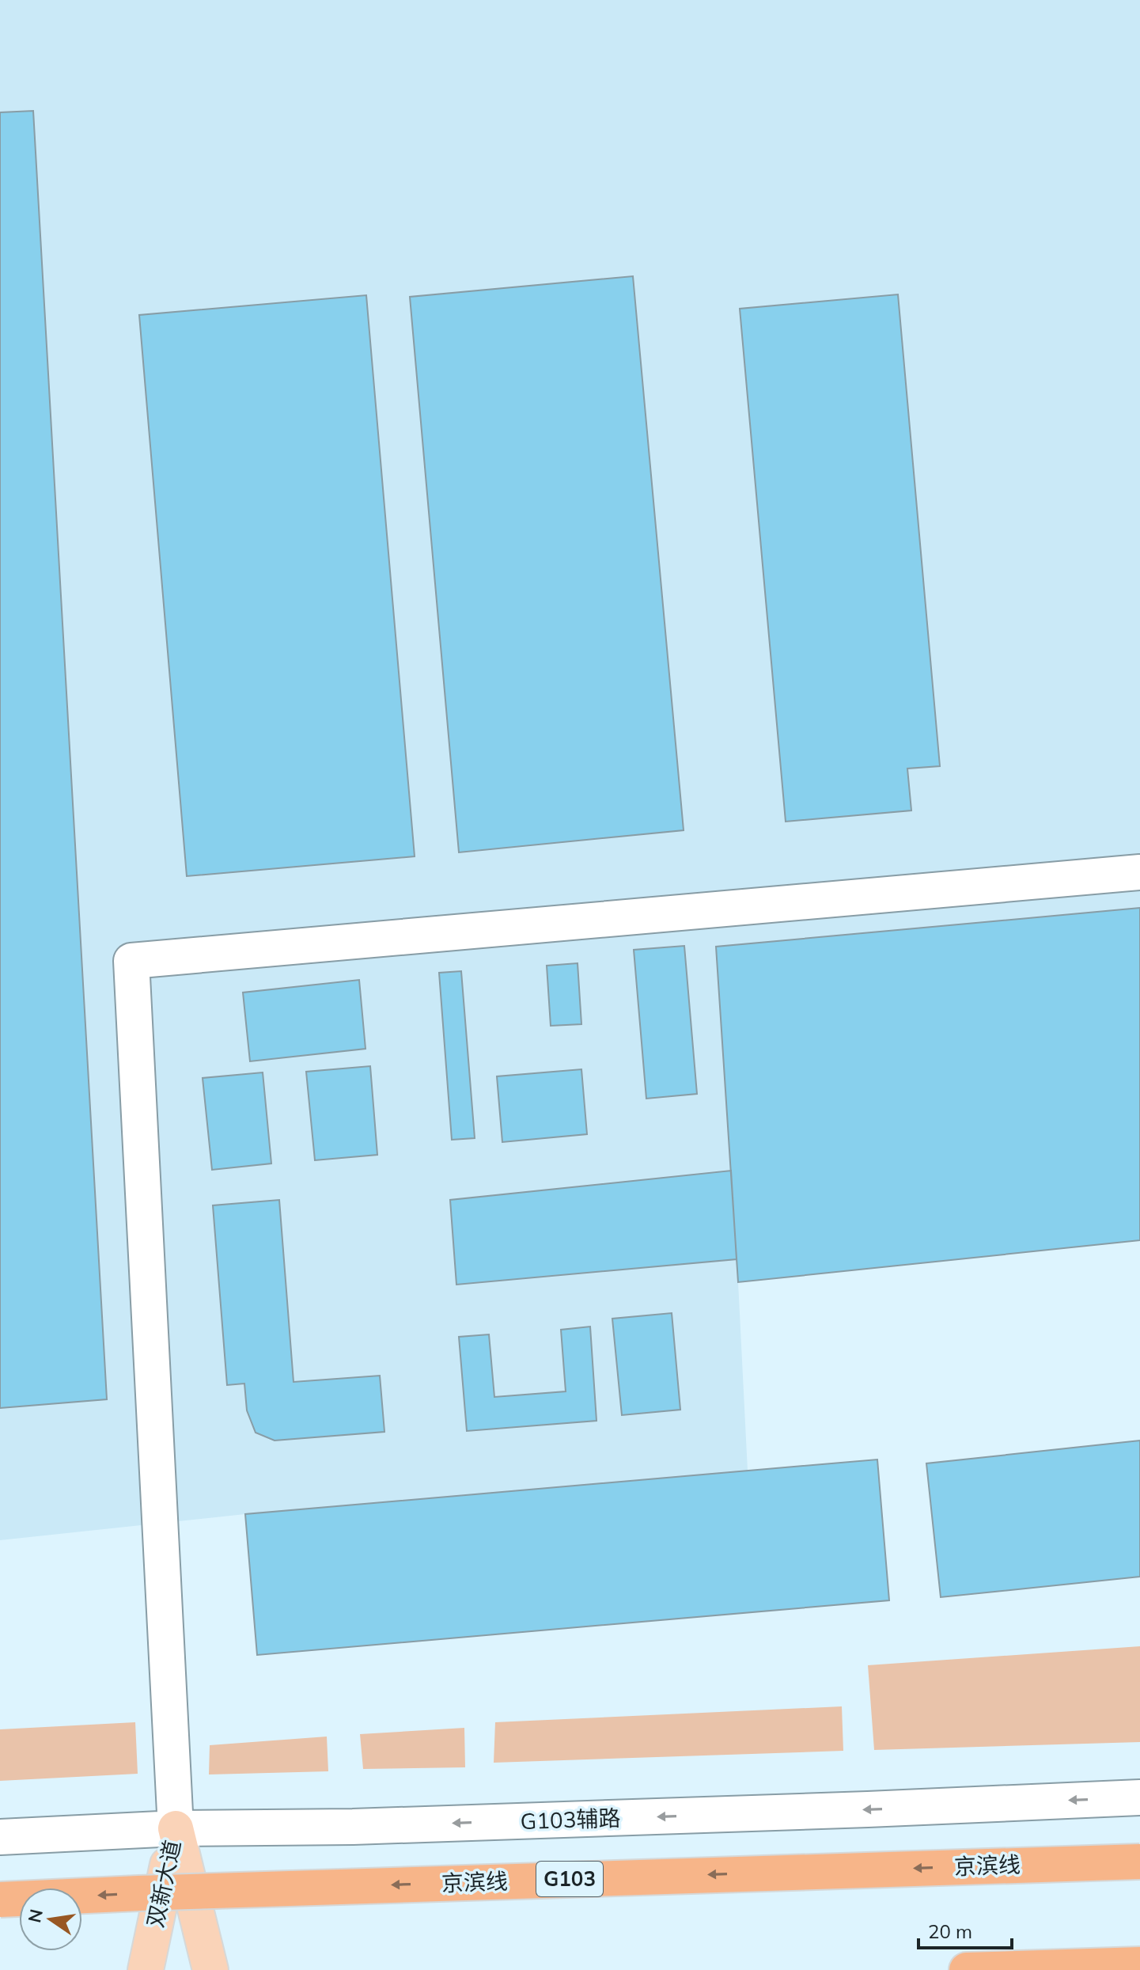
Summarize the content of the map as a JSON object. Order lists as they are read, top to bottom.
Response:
{
  "streets": {
    "highway": ["京滨线", "G103"],
    "main road": ["双新大道"],
    "street": ["G103辅路"]
  },
  "crossings": [
    ["G103辅路", "双新大道"]
  ],
  "one_way": ["G103辅路", "京滨线"],
  "scale_bar": "20 m",
  "north": "left"
}
